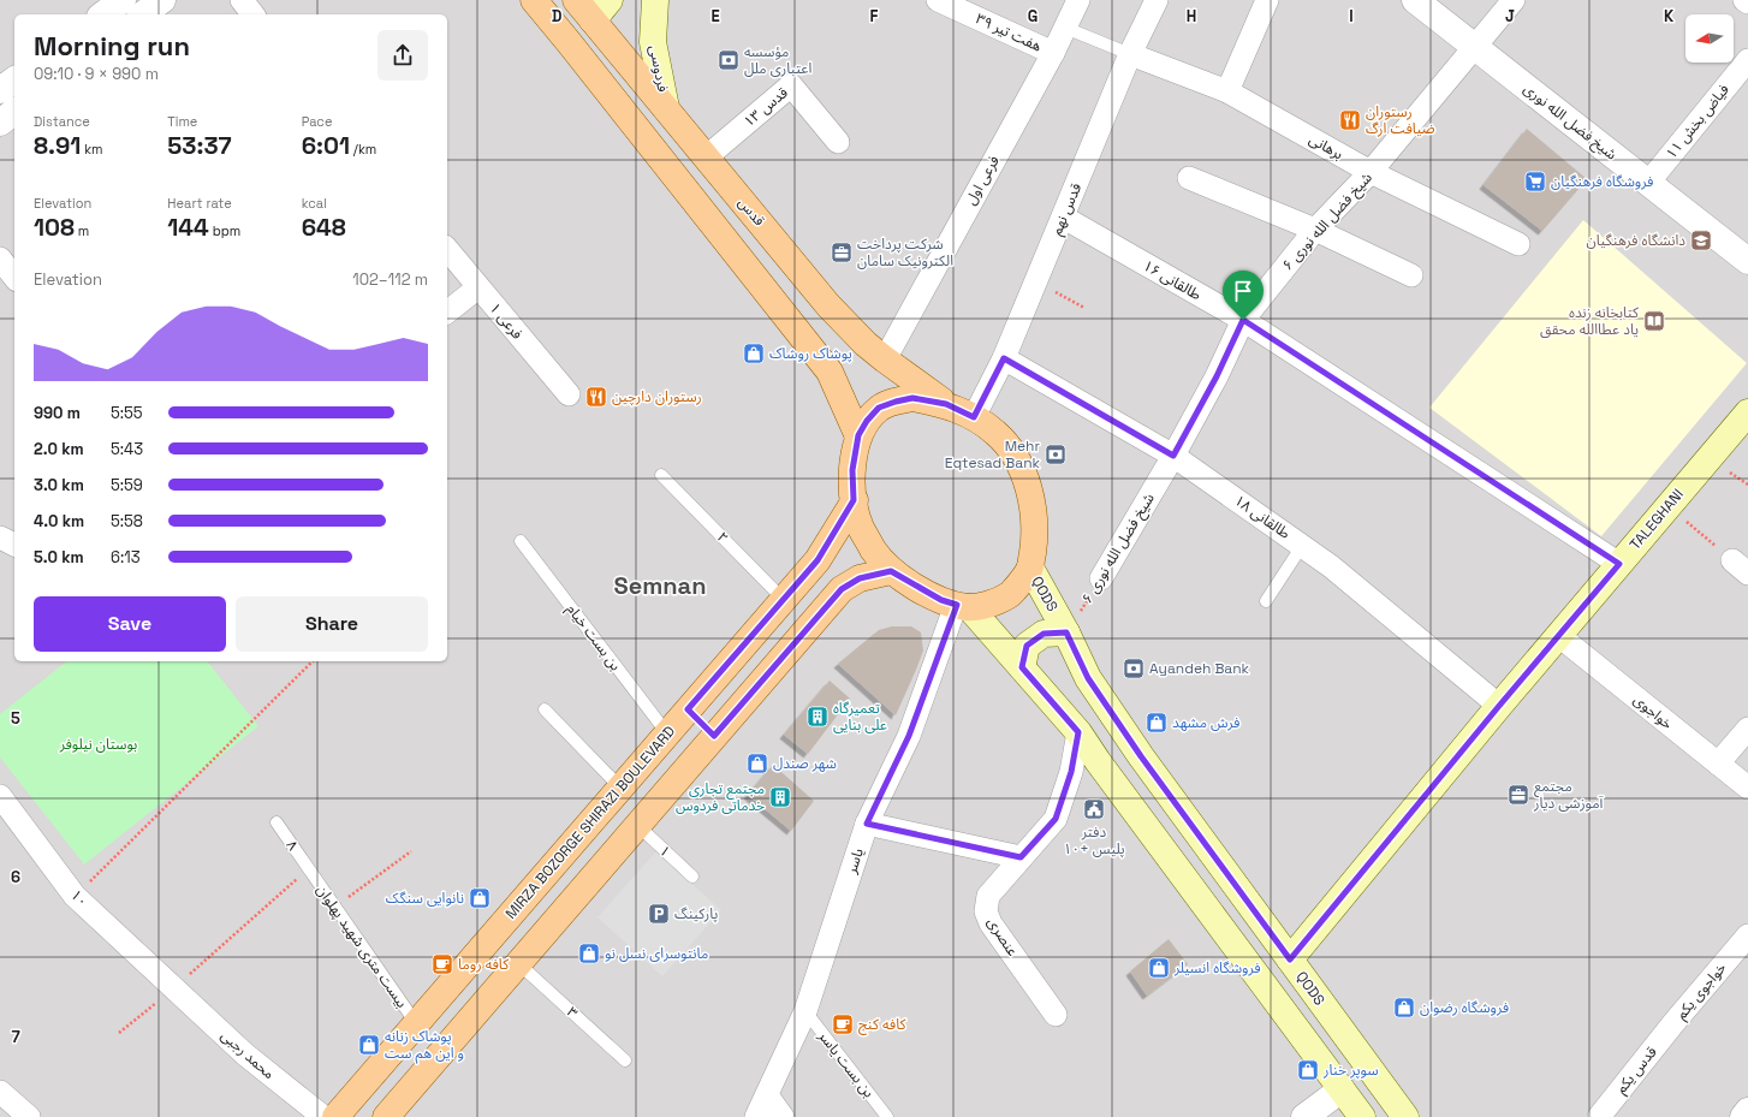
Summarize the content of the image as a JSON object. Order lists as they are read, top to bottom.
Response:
{
  "streets": {
    "main road": [
      "فردوسی",
      "قدس",
      "TALEGHANI",
      "QODS",
      "MIRZA BOZORGE SHIRAZI BOULEVARD"
    ],
    "street": [
      "هفت تیر ۳۹",
      "قدس ۱۳",
      "شیخ فضل الله نوری",
      "فیاض بخش ۱۱",
      "برهانی",
      "فرعی اول",
      "قدس نهم",
      "شیخ فضل الله نوری ۶",
      "طالقانی ۱۶",
      "فرعی ۱",
      "طالقانی ۱۸",
      "خواجوی",
      "یاسر",
      "۱۰",
      "عنصری",
      "خواجوی یکم",
      "محمد رجبی",
      "قدس یکم"
    ],
    "lane": [
      "۲",
      "بن بست خیام",
      "۸",
      "۱",
      "بیست متری شهید پهلوان",
      "۳",
      "بن بست یاسر"
    ]
  },
  "crossings": [
    ["هفت تیر ۳۹", "فرعی اول"],
    ["فردوسی", "قدس"],
    ["قدس ۱۳", "قدس"],
    ["شیخ فضل الله نوری", "فیاض بخش ۱۱"],
    ["شیخ فضل الله نوری", "شیخ فضل الله نوری ۶"],
    ["برهانی", "قدس نهم"],
    ["برهانی", "شیخ فضل الله نوری ۶"],
    ["فرعی اول", "قدس"],
    ["قدس نهم", "طالقانی ۱۶"],
    ["قدس نهم", "طالقانی ۱۸"],
    ["شیخ فضل الله نوری ۶", "طالقانی ۱۶"],
    ["شیخ فضل الله نوری ۶", "طالقانی ۱۸"],
    ["شیخ فضل الله نوری ۶", "QODS"],
    ["طالقانی ۱۶", "TALEGHANI"],
    ["طالقانی ۱۸", "TALEGHANI"],
    ["TALEGHANI", "QODS"],
    ["TALEGHANI", "خواجوی"],
    ["۲", "MIRZA BOZORGE SHIRAZI BOULEVARD"],
    ["بن بست خیام", "MIRZA BOZORGE SHIRAZI BOULEVARD"],
    ["MIRZA BOZORGE SHIRAZI BOULEVARD", "بیست متری شهید پهلوان"],
    ["۸", "بیست متری شهید پهلوان"],
    ["یاسر", "بن بست یاسر"],
    ["۱۰", "محمد رجبی"],
    ["خواجوی یکم", "قدس یکم"]
  ],
  "districts": ["Semnan"],
  "parks": ["بوستان نیلوفر"],
  "places": {
    "bank": ["مؤسسه اعتباری ملل", "Mehr Eqtesad Bank", "Ayandeh Bank"],
    "restaurant": ["رستوران ضیافت ارگ", "رستوران دارچین"],
    "supermarket": ["فروشگاه فرهنگیان"],
    "school or university": ["دانشگاه فرهنگیان"],
    "office": ["شرکت پرداخت الکترونیک سامان", "مجتمع آموزشی دیار"],
    "library": ["کتابخانه زنده یاد عطاالله محقق"],
    "shop": [
      "پوشاک روشاک",
      "فرش مشهد",
      "شهر صندل",
      "نانوایی سنگک",
      "مانتوسرای نسل نو",
      "فروشگاه انسیلر",
      "فروشگاه رضوان",
      "پوشاک زنانه و این هم ست",
      "سوپر خنار"
    ],
    "building": ["تعمیرگاه علی بنایی", "مجتمع تجاری خدماتی فردوس"],
    "public building": ["دفتر پلیس +۱۰"],
    "parking": ["پارکینگ"],
    "cafe": ["کافه روما", "کافه کنج"]
  },
  "north": "left",
  "page": {
    "heading": ["Morning run", "09:10 · 9 × 990 m"],
    "stats": [
      ["Distance", "8.91 km"],
      ["Time", "53:37"],
      ["Pace", "6:01 /km"],
      ["Elevation", "108 m"],
      ["Heart rate", "144 bpm"],
      ["kcal", "648"]
    ],
    "chart": ["Elevation", "102–112 m"],
    "list": [
      {
        "name": "990 m",
        "note": "5:55"
      },
      {
        "name": "2.0 km",
        "note": "5:43"
      },
      {
        "name": "3.0 km",
        "note": "5:59"
      },
      {
        "name": "4.0 km",
        "note": "5:58"
      },
      {
        "name": "5.0 km",
        "note": "6:13"
      }
    ],
    "buttons": ["Save", "Share"]
  },
  "grid": {
    "columns": [
      "D",
      "E",
      "F",
      "G",
      "H",
      "I",
      "J",
      "K"
    ],
    "rows": ["5", "6", "7"]
  }
}
